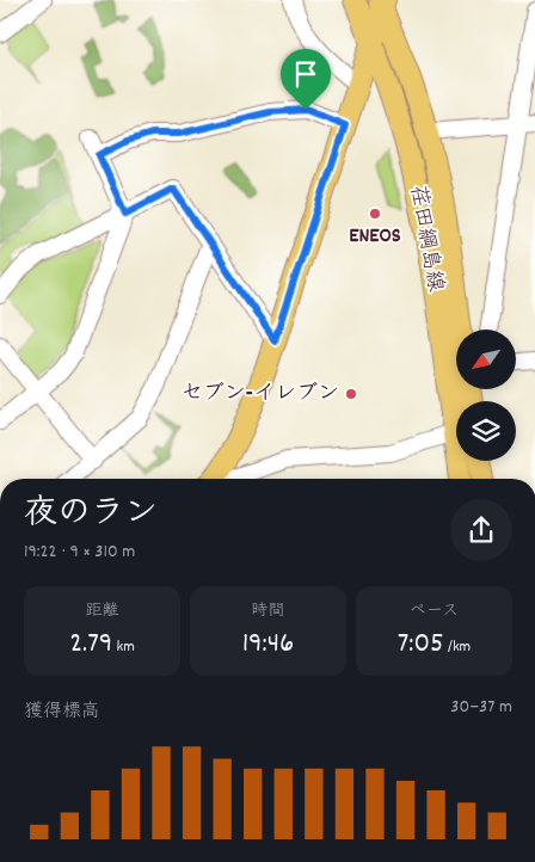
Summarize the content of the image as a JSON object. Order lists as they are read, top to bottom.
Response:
{
  "streets": {
    "main road": ["荏田綱島線"]
  },
  "places": ["ENEOS", "セブン-イレブン"],
  "north": "bottom left",
  "page": {
    "heading": ["夜のラン", "19:22 · 9 × 310 m"],
    "stats": [
      ["距離", "2.79 km"],
      ["時間", "19:46"],
      ["ペース", "7:05 /km"]
    ],
    "chart": ["獲得標高", "30–37 m"]
  }
}
